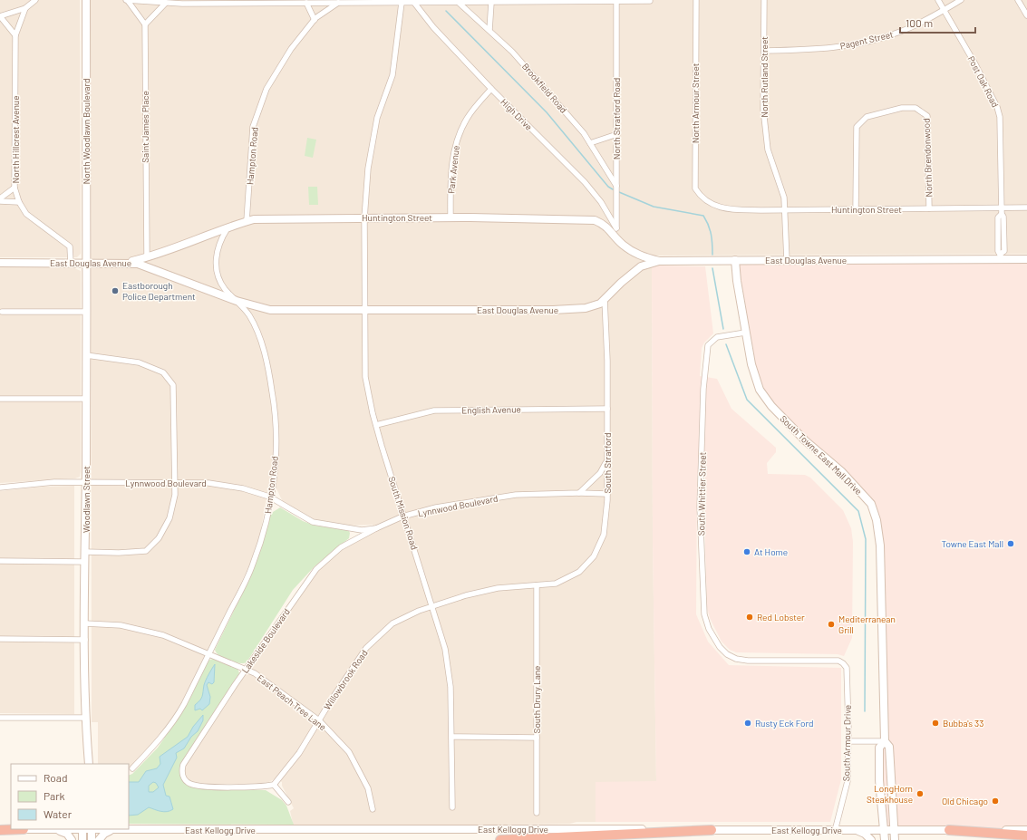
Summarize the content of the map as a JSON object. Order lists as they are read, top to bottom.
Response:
{
  "streets": {
    "street": [
      "Pagent Street",
      "North Rutland Street",
      "Post Oak Road",
      "Brookfield Road",
      "North Armour Street",
      "High Drive",
      "North Stratford Road",
      "Saint James Place",
      "North Woodlawn Boulevard",
      "North Hillcrest Avenue",
      "Hampton Road",
      "North Brendonwood",
      "Park Avenue",
      "Huntington Street",
      "East Douglas Avenue",
      "English Avenue",
      "South Towne East Mall Drive",
      "South Stratford",
      "Lynnwood Boulevard",
      "South Whittier Street",
      "Woodlawn Street",
      "South Mission Road",
      "Lakeside Boulevard",
      "Willowbrook Road",
      "South Drury Lane",
      "East Peach Tree Lane",
      "South Armour Drive",
      "East Kellogg Drive"
    ]
  },
  "crossings": [
    ["Pagent Street", "North Rutland Street"],
    ["Pagent Street", "Post Oak Road"],
    ["North Rutland Street", "Huntington Street"],
    ["North Rutland Street", "East Douglas Avenue"],
    ["Post Oak Road", "Huntington Street"],
    ["Post Oak Road", "East Douglas Avenue"],
    ["Brookfield Road", "North Stratford Road"],
    ["North Armour Street", "Huntington Street"],
    ["High Drive", "North Stratford Road"],
    ["High Drive", "Park Avenue"],
    ["North Stratford Road", "Huntington Street"],
    ["Saint James Place", "Huntington Street"],
    ["North Woodlawn Boulevard", "East Douglas Avenue"],
    ["North Woodlawn Boulevard", "Woodlawn Street"],
    ["North Hillcrest Avenue", "East Douglas Avenue"],
    ["Hampton Road", "Huntington Street"],
    ["Hampton Road", "East Douglas Avenue"],
    ["Hampton Road", "Lynnwood Boulevard"],
    ["Hampton Road", "East Peach Tree Lane"],
    ["North Brendonwood", "Huntington Street"],
    ["Park Avenue", "Huntington Street"],
    ["Huntington Street", "East Douglas Avenue"],
    ["Huntington Street", "South Mission Road"],
    ["East Douglas Avenue", "South Towne East Mall Drive"],
    ["East Douglas Avenue", "South Stratford"],
    ["East Douglas Avenue", "Woodlawn Street"],
    ["East Douglas Avenue", "South Mission Road"],
    ["English Avenue", "South Stratford"],
    ["English Avenue", "South Mission Road"],
    ["South Towne East Mall Drive", "South Whittier Street"],
    ["South Towne East Mall Drive", "East Kellogg Drive"],
    ["South Stratford", "Lynnwood Boulevard"],
    ["South Stratford", "Willowbrook Road"],
    ["South Stratford", "South Drury Lane"],
    ["Lynnwood Boulevard", "Woodlawn Street"],
    ["Lynnwood Boulevard", "South Mission Road"],
    ["Lynnwood Boulevard", "Lakeside Boulevard"],
    ["South Whittier Street", "South Armour Drive"],
    ["Woodlawn Street", "East Peach Tree Lane"],
    ["South Mission Road", "Willowbrook Road"],
    ["Lakeside Boulevard", "Willowbrook Road"],
    ["Lakeside Boulevard", "East Peach Tree Lane"],
    ["Willowbrook Road", "South Drury Lane"],
    ["Willowbrook Road", "East Peach Tree Lane"],
    ["South Armour Drive", "East Kellogg Drive"]
  ],
  "places": [
    "Eastborough Police Department",
    "Towne East Mall",
    "At Home",
    "Red Lobster",
    "Mediterranean Grill",
    "Rusty Eck Ford",
    "Bubba's 33",
    "LongHorn Steakhouse",
    "Old Chicago"
  ],
  "legend": ["Road", "Park", "Water"],
  "scale_bar": "100 m"
}
